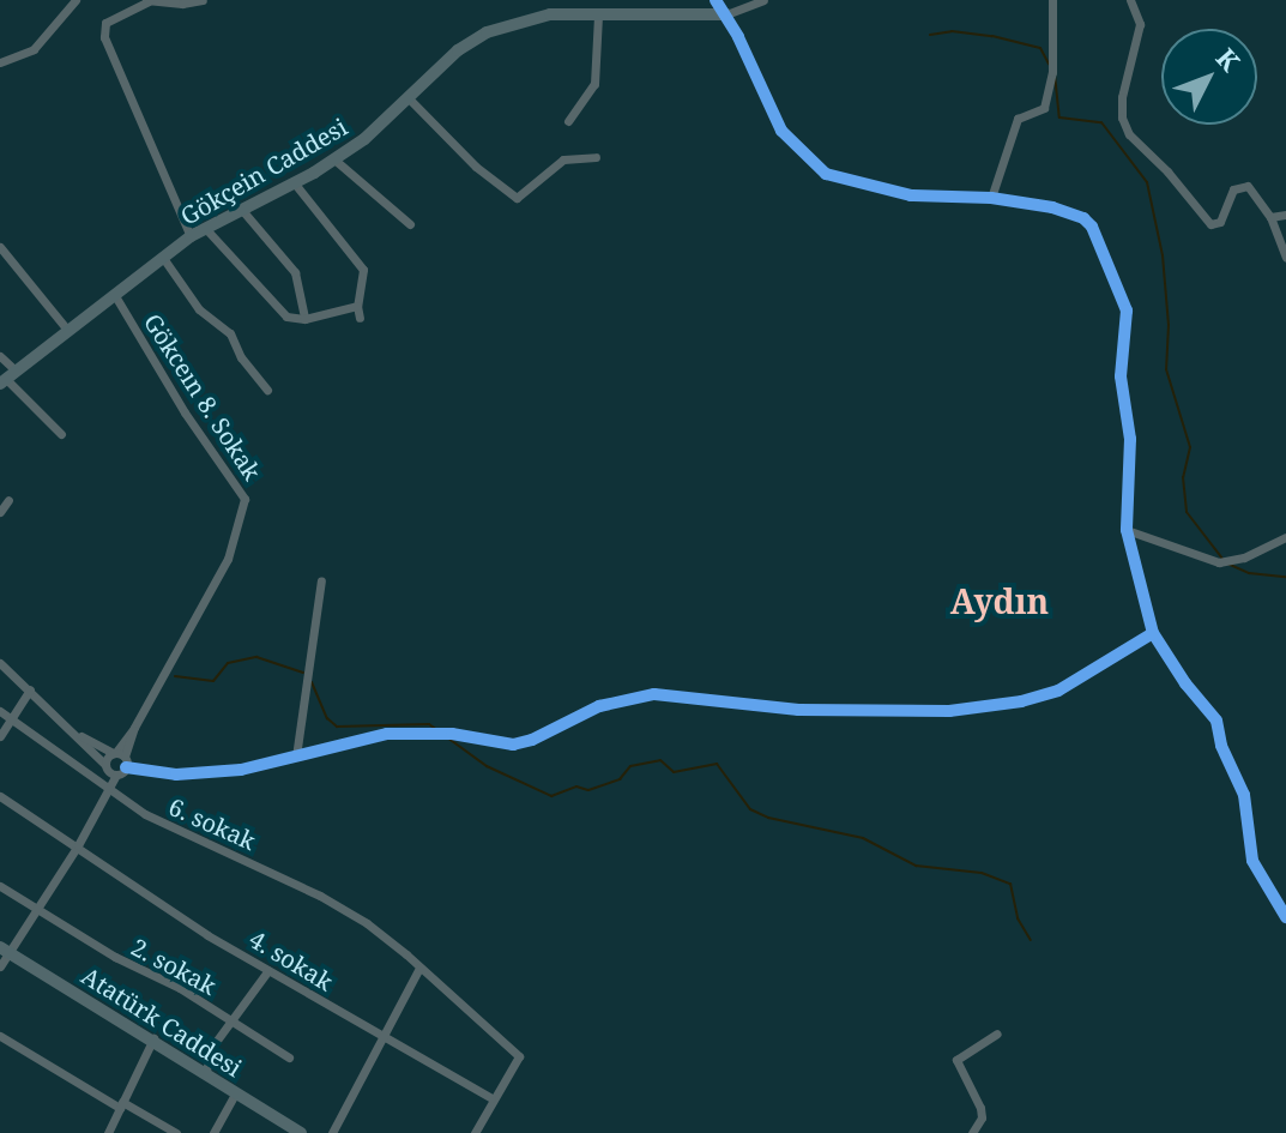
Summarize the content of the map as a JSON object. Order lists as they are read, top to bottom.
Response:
{
  "streets": {
    "street": [
      "Gökçein Caddesi",
      "Gökceın 8. Sokak",
      "6. sokak",
      "4. sokak",
      "2. sokak",
      "Atatürk Caddesi"
    ]
  },
  "crossings": [
    ["Gökçein Caddesi", "Gökceın 8. Sokak"],
    ["6. sokak", "4. sokak"]
  ],
  "districts": ["Aydın"],
  "north": "top right"
}
